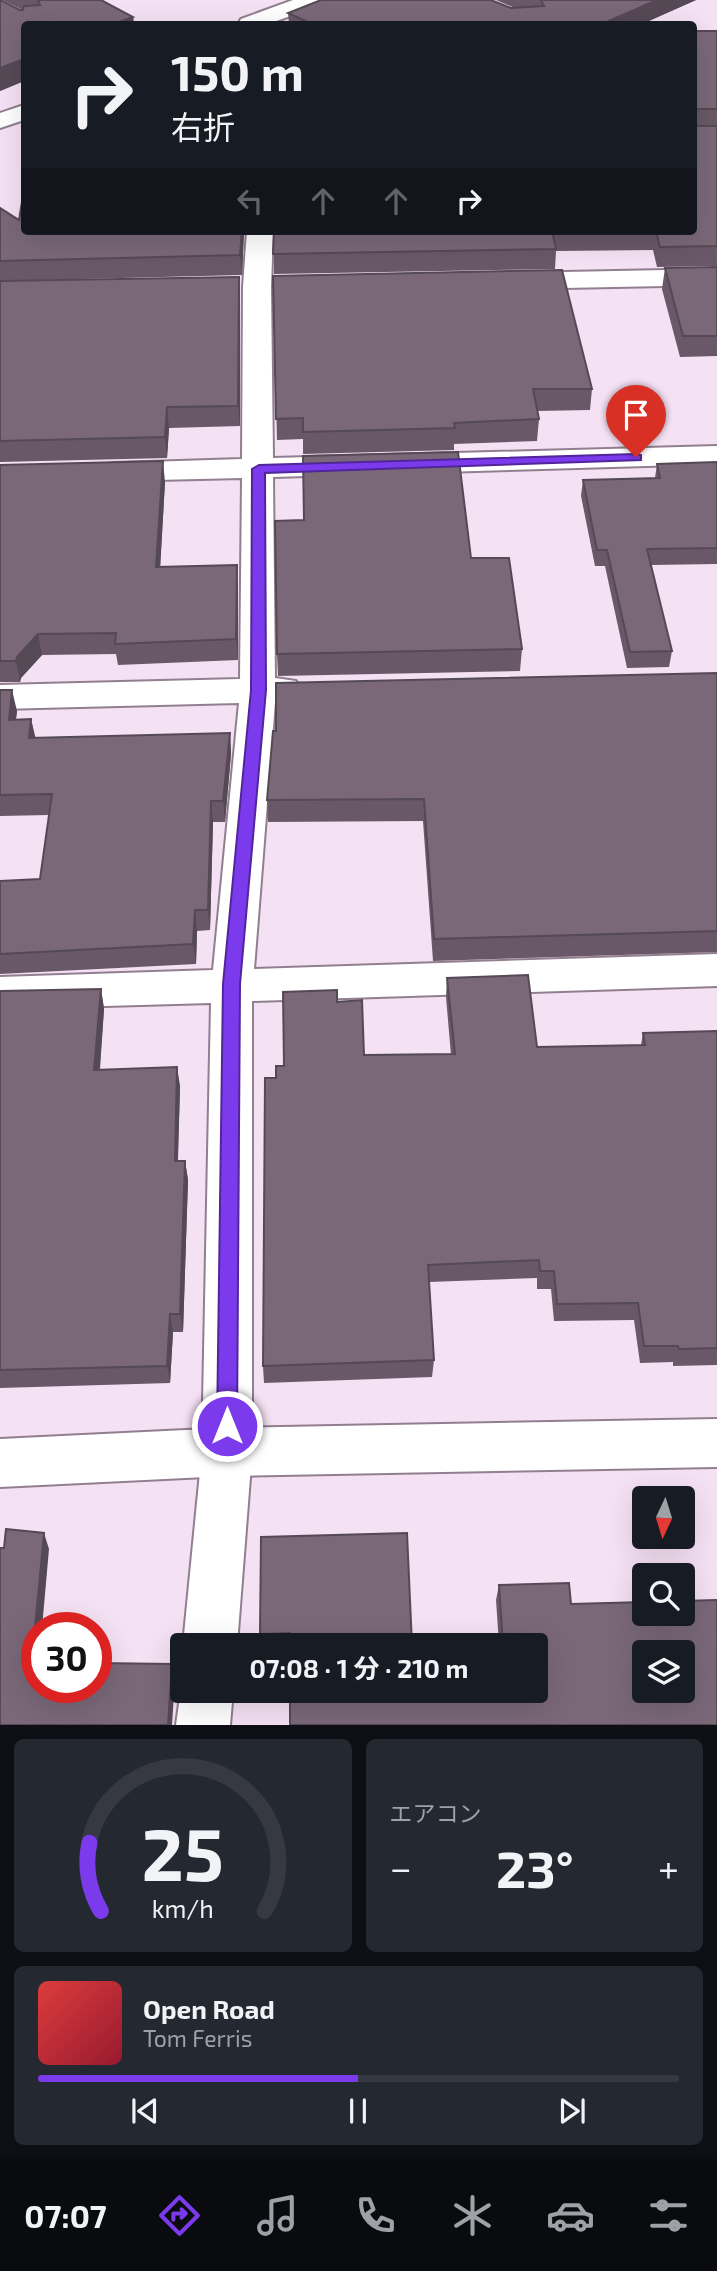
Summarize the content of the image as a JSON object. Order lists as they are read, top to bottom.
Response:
{
  "north": "bottom",
  "page": {
    "turn": ["150 m", "右折"],
    "limit": "30",
    "trip": "07:08 · 1 分 · 210 m",
    "tile": "エアコン",
    "heat": ["−", "23°", "+"],
    "song": ["Open Road", "Tom Ferris"],
    "tabs": "07:07",
    "gauge": ["25", "km/h"]
  }
}
